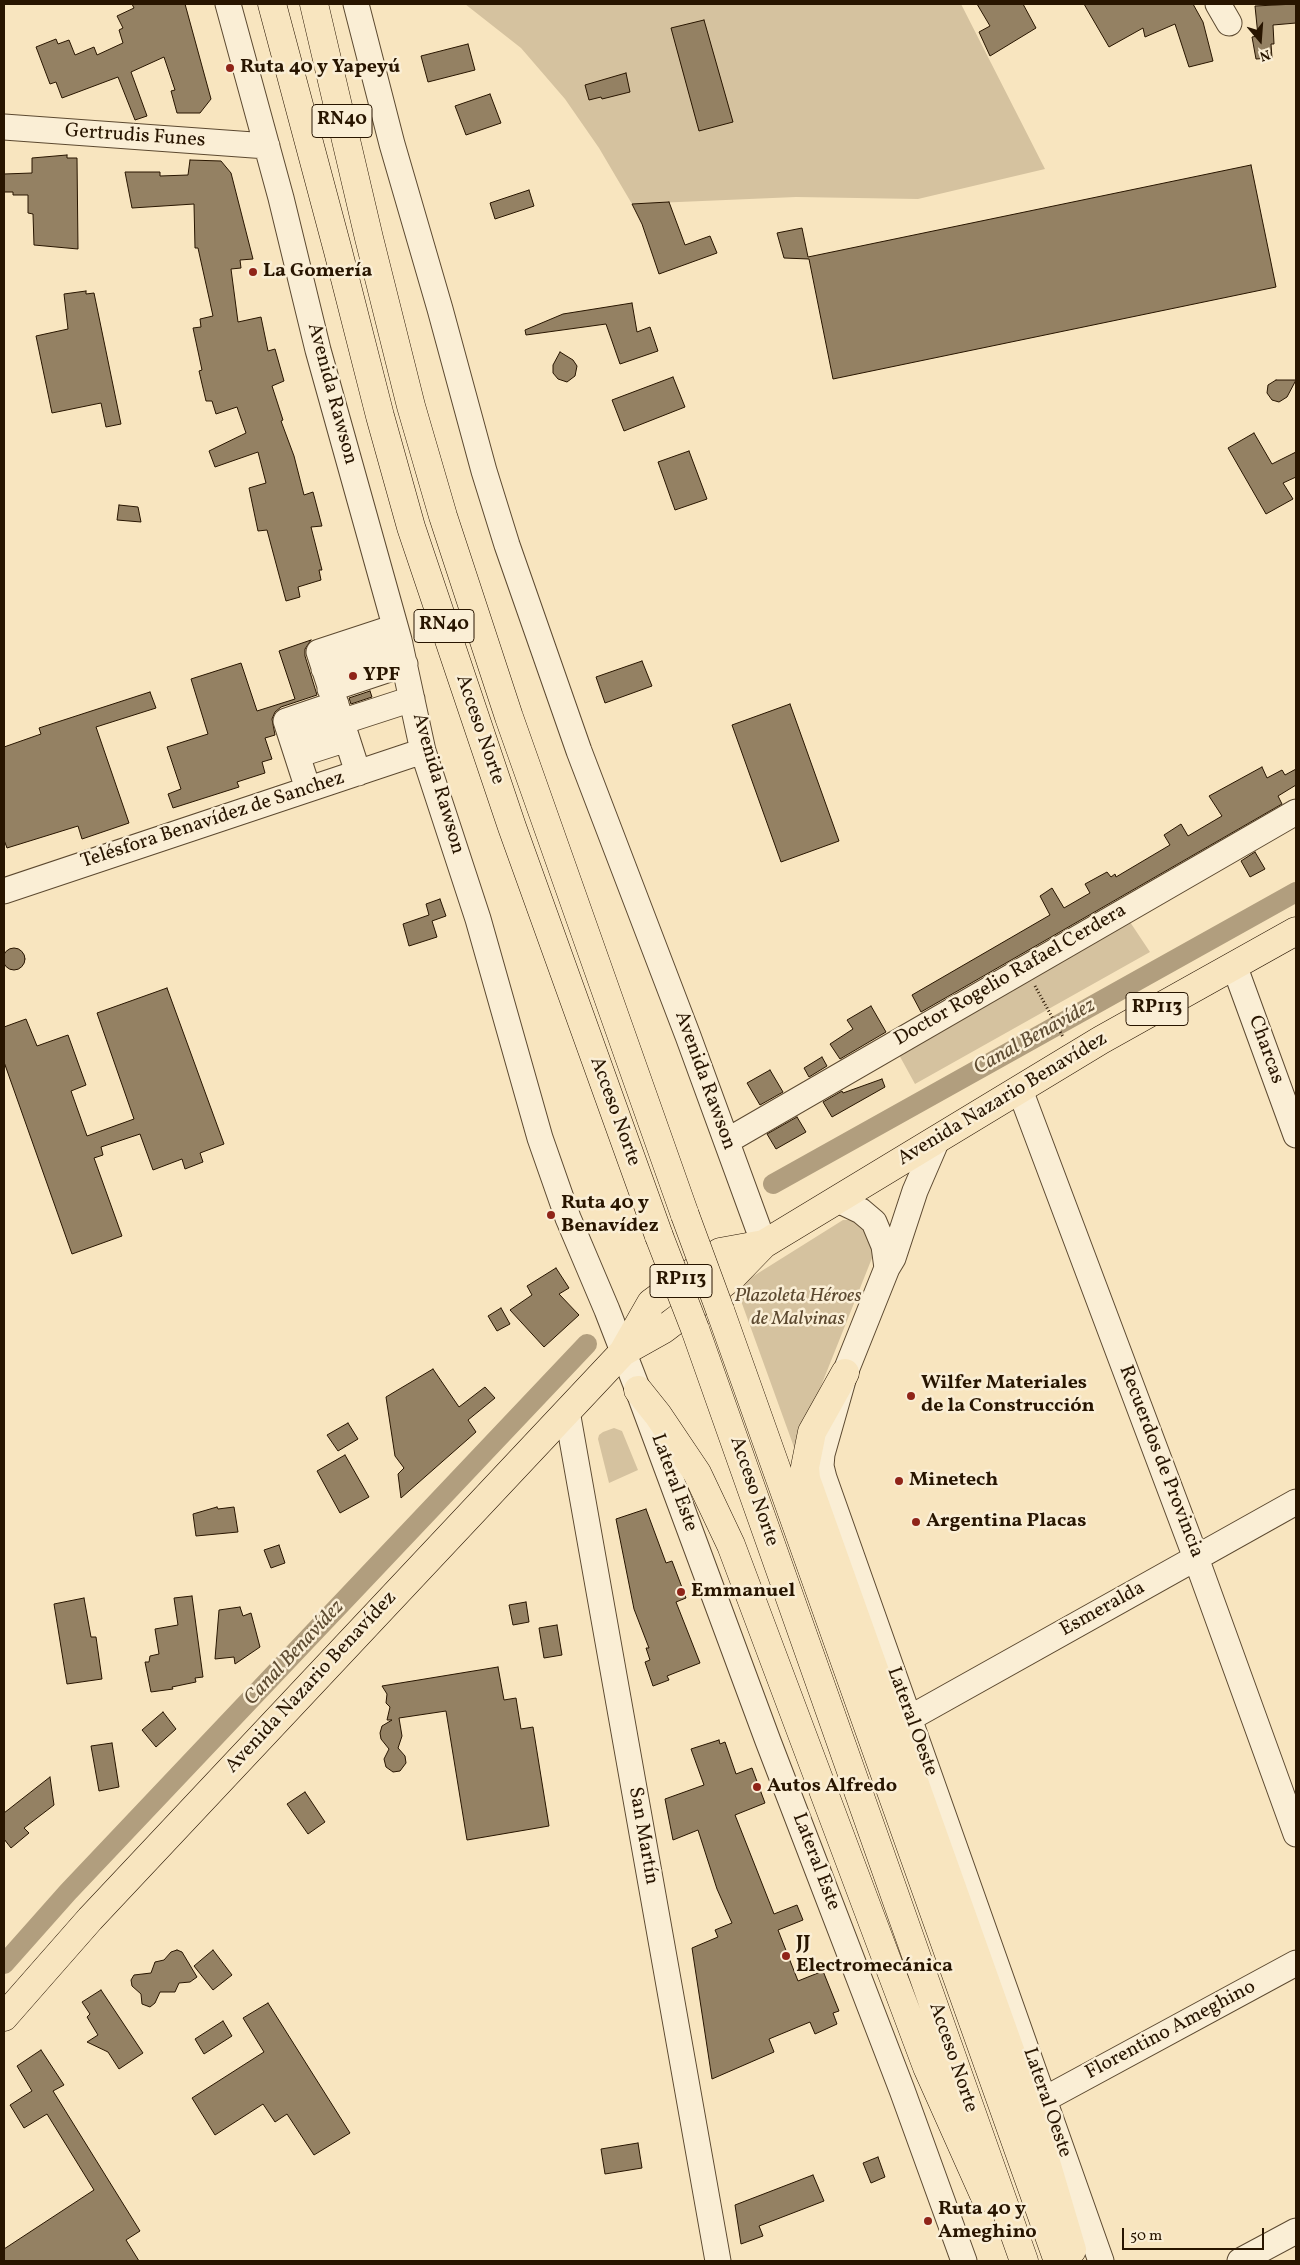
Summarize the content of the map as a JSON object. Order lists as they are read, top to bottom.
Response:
{
  "streets": {
    "main road": [
      "RN40",
      "Acceso Norte",
      "RP113",
      "Avenida Nazario Benavídez"
    ],
    "street": [
      "Gertrudis Funes",
      "Avenida Rawson",
      "Telésfora Benavídez de Sanchez",
      "Doctor Rogelio Rafael Cerdera",
      "Charcas",
      "Recuerdos de Provincia",
      "Lateral Este",
      "Esmeralda",
      "Lateral Oeste",
      "San Martín",
      "Florentino Ameghino"
    ]
  },
  "crossings": [
    ["Gertrudis Funes", "Avenida Rawson"],
    ["Avenida Rawson", "Telésfora Benavídez de Sanchez"],
    ["Avenida Rawson", "Doctor Rogelio Rafael Cerdera"],
    ["Avenida Rawson", "Avenida Nazario Benavídez"],
    ["Avenida Rawson", "Lateral Este"],
    ["Charcas", "Avenida Nazario Benavídez"],
    ["Avenida Nazario Benavídez", "Recuerdos de Provincia"],
    ["Avenida Nazario Benavídez", "Lateral Este"],
    ["Avenida Nazario Benavídez", "Lateral Oeste"],
    ["Avenida Nazario Benavídez", "San Martín"],
    ["Recuerdos de Provincia", "Esmeralda"],
    ["Esmeralda", "Lateral Oeste"],
    ["Lateral Oeste", "Florentino Ameghino"]
  ],
  "water": ["Canal Benavídez"],
  "parks": ["Plazoleta Héroes de Malvinas"],
  "places": [
    "Ruta 40 y Yapeyú",
    "La Gomería",
    "YPF",
    "Ruta 40 y Benavídez",
    "Wilfer Materiales de la Construcción",
    "Minetech",
    "Argentina Placas",
    "Emmanuel",
    "Autos Alfredo",
    "JJ Electromecánica",
    "Ruta 40 y Ameghino"
  ],
  "scale_bar": "50 m",
  "north": "bottom"
}
